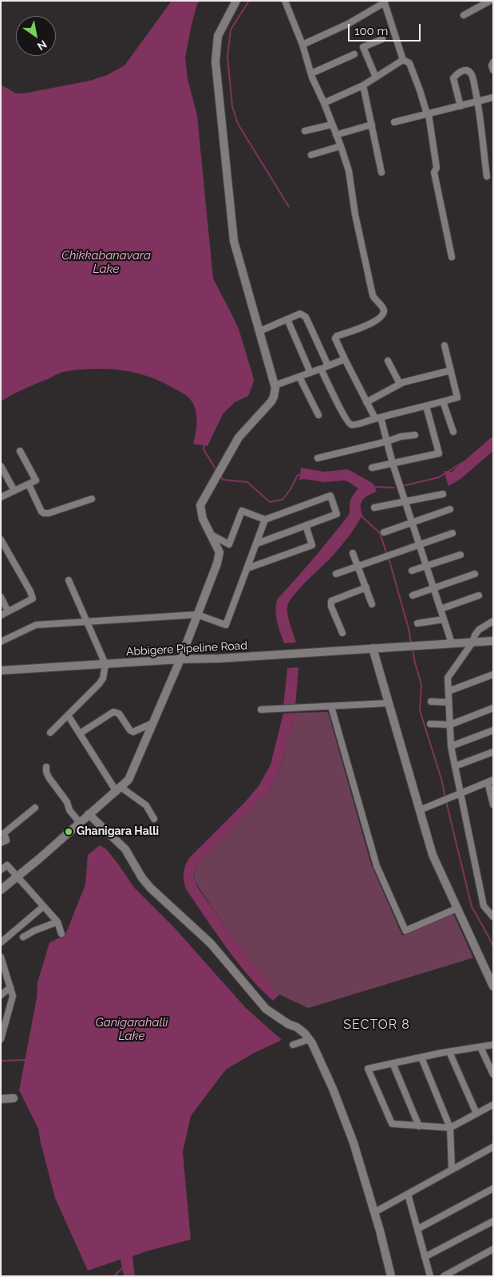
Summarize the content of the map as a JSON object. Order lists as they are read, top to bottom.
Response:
{
  "streets": {
    "street": ["Abbigere Pipeline Road"]
  },
  "districts": ["SECTOR 8"],
  "water": ["Chikkabanavara Lake", "Ganigarahalli Lake"],
  "places": ["Ghanigara Halli"],
  "scale_bar": "100 m",
  "north": "bottom right"
}
